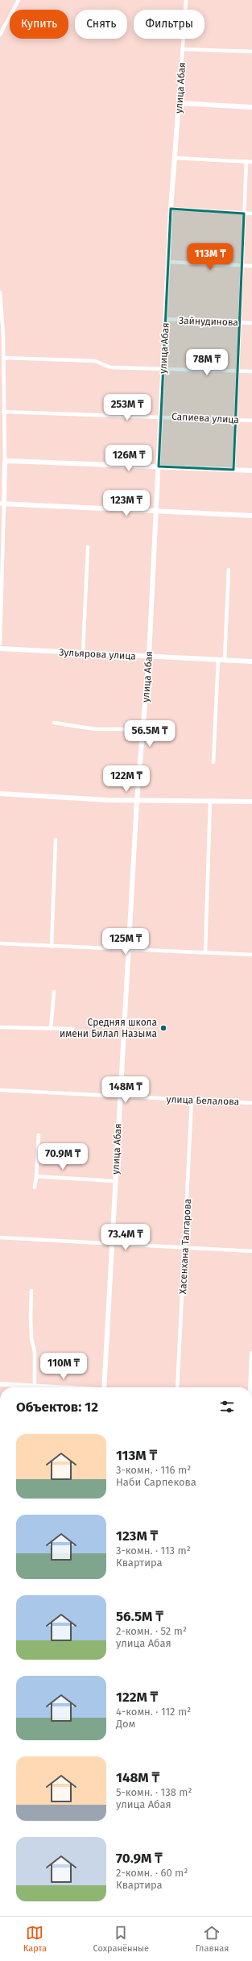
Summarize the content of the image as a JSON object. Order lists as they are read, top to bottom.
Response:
{
  "streets": {
    "street": [
      "улица Абая",
      "Зайнудинова",
      "Сапиева улица",
      "Зульярова улица",
      "улица Белалова",
      "Хасенхана Талгарова"
    ]
  },
  "crossings": [
    ["улица Абая", "Зайнудинова"],
    ["улица Абая", "Сапиева улица"],
    ["улица Абая", "Зульярова улица"],
    ["улица Абая", "улица Белалова"],
    ["улица Белалова", "Хасенхана Талгарова"]
  ],
  "places": ["Средняя школа имени Билал Назыма"],
  "page": {
    "chip": ["Купить", "Снять", "Фильтры"],
    "price": [
      "113M ₸",
      "78M ₸",
      "253M ₸",
      "126M ₸",
      "123M ₸",
      "56.5M ₸",
      "122M ₸",
      "125M ₸",
      "148M ₸",
      "70.9M ₸",
      "73.4M ₸",
      "110M ₸"
    ],
    "heading": "Объектов: 12",
    "list": [
      {
        "name": "113M ₸",
        "note": "3-комн. · 116 m² · Наби Сарпекова"
      },
      {
        "name": "123M ₸",
        "note": "3-комн. · 113 m² · Квартира"
      },
      {
        "name": "56.5M ₸",
        "note": "2-комн. · 52 m² · улица Абая"
      },
      {
        "name": "122M ₸",
        "note": "4-комн. · 112 m² · Дом"
      },
      {
        "name": "148M ₸",
        "note": "5-комн. · 138 m² · улица Абая"
      },
      {
        "name": "70.9M ₸",
        "note": "2-комн. · 60 m² · Квартира"
      }
    ],
    "tabs": ["Карта", "Сохранённые", "Главная"]
  }
}
